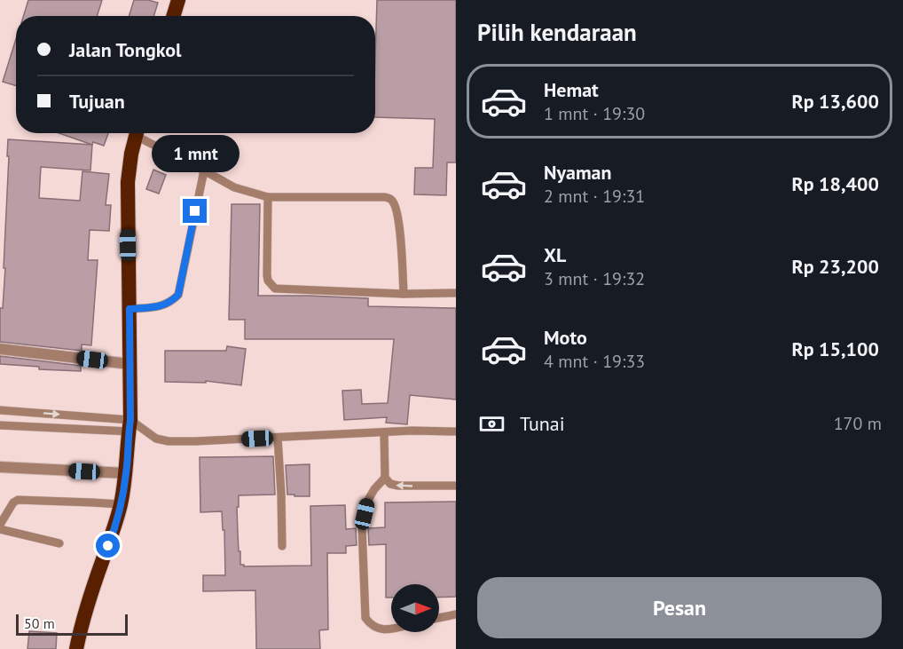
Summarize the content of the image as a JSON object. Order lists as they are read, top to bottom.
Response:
{
  "scale_bar": "50 m",
  "north": "right",
  "page": {
    "heading": "Pilih kendaraan",
    "banner": ["Jalan Tongkol", "Tujuan"],
    "list": [
      {
        "name": "Hemat",
        "note": "1 mnt · 19:30",
        "value": "Rp 13,600"
      },
      {
        "name": "Nyaman",
        "note": "2 mnt · 19:31",
        "value": "Rp 18,400"
      },
      {
        "name": "XL",
        "note": "3 mnt · 19:32",
        "value": "Rp 23,200"
      },
      {
        "name": "Moto",
        "note": "4 mnt · 19:33",
        "value": "Rp 15,100"
      }
    ],
    "bubble": "1 mnt",
    "pay": ["Tunai", "170 m"],
    "buttons": "Pesan",
    "scale": "50 m"
  }
}
